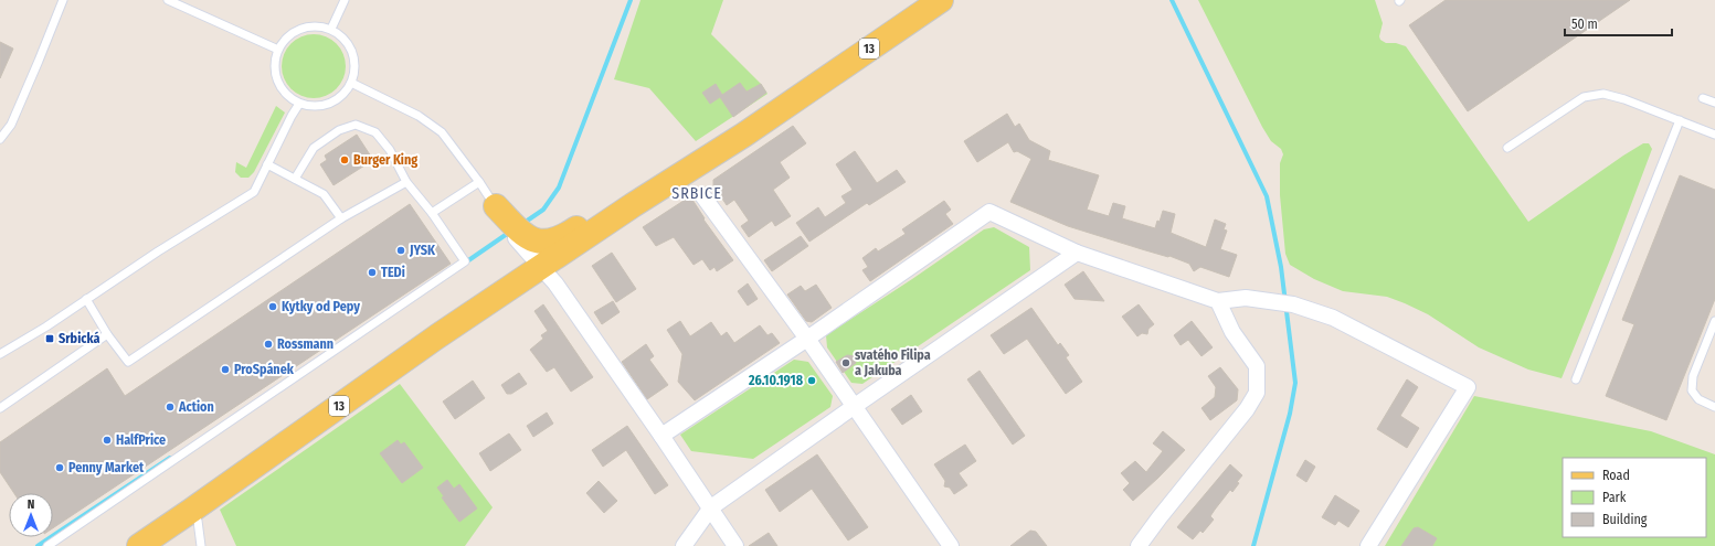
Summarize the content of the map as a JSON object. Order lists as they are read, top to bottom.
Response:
{
  "streets": {
    "main road": ["13"]
  },
  "districts": ["SRBICE"],
  "places": {
    "other": [
      "Burger King",
      "JYSK",
      "TEDi",
      "Kytky od Pepy",
      "Rossmann",
      "svatého Filipa a Jakuba",
      "ProSpánek",
      "26.10.1918",
      "Action",
      "HalfPrice",
      "Penny Market"
    ],
    "transit": ["Srbická"]
  },
  "legend": ["Road", "Park", "Building"],
  "scale_bar": "50 m",
  "north": "top"
}
